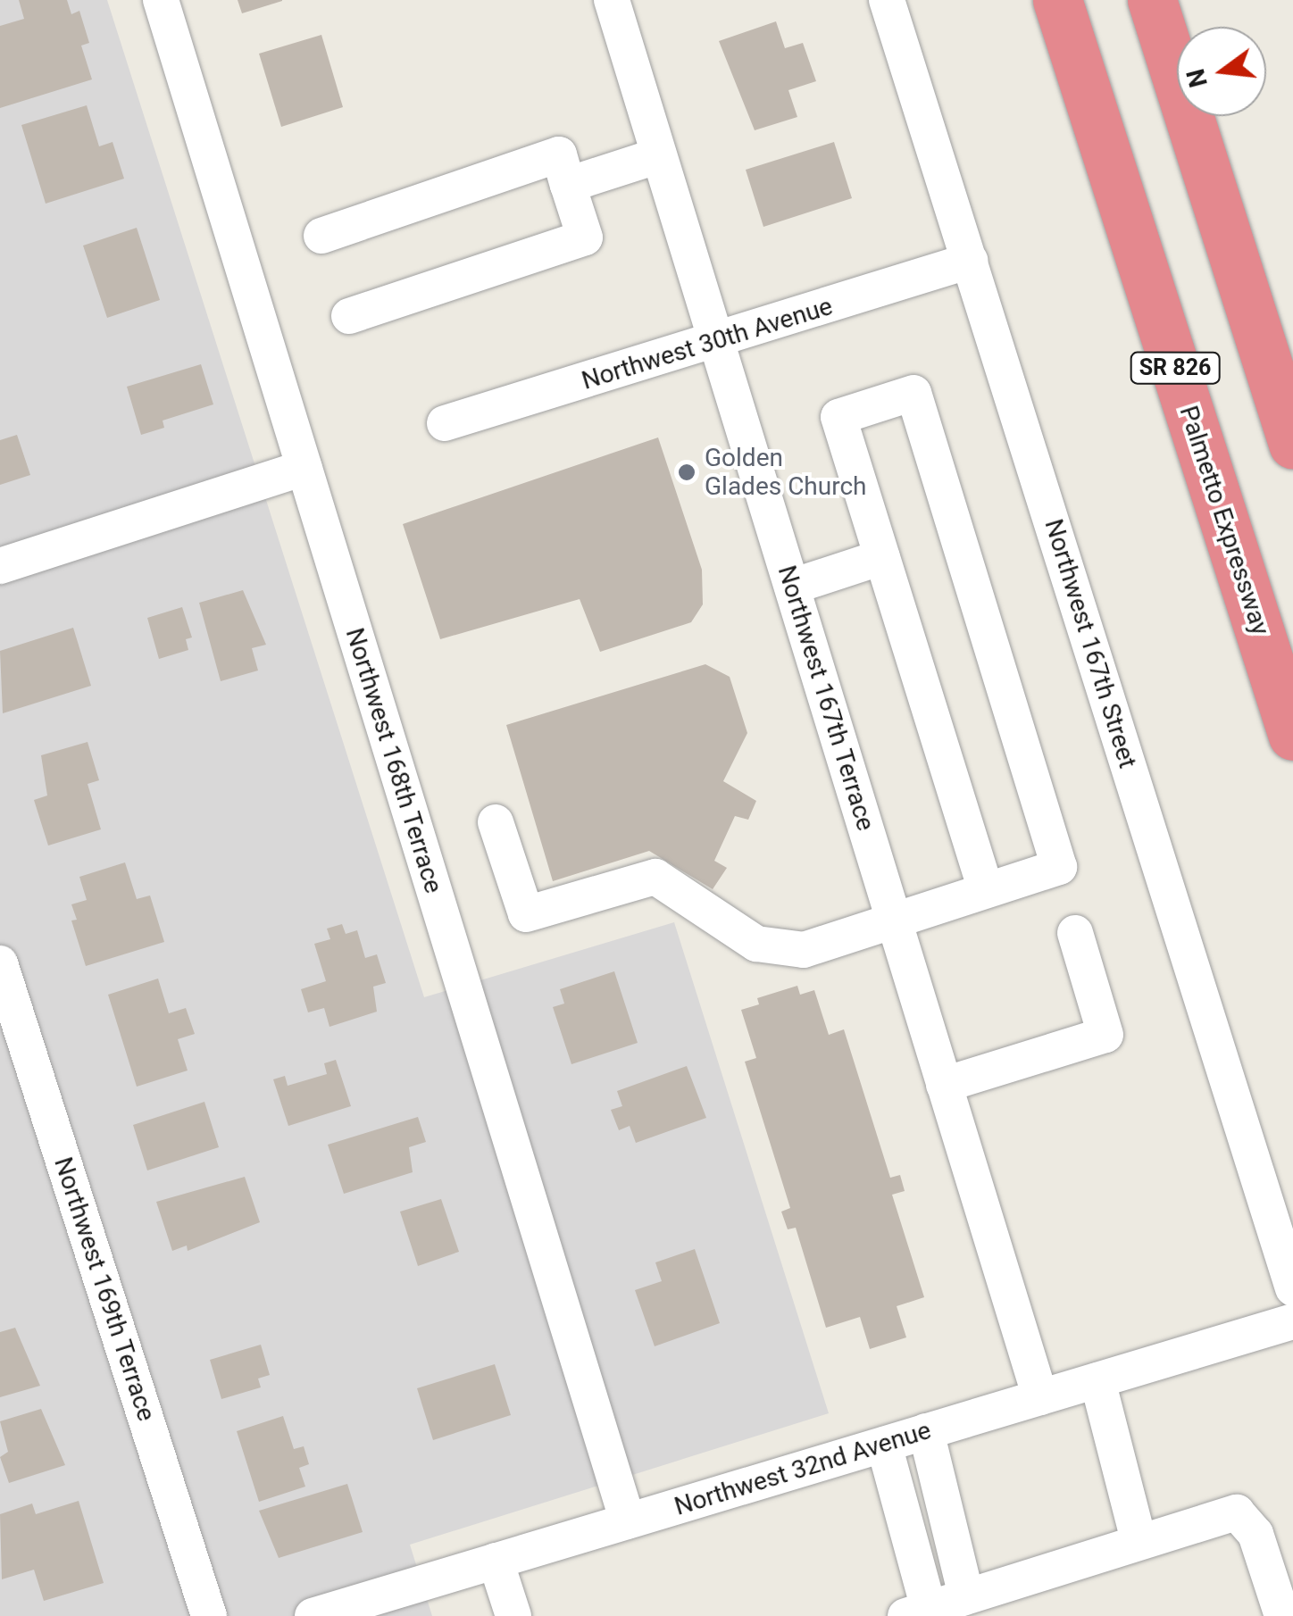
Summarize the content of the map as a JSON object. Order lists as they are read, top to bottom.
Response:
{
  "streets": {
    "highway": ["SR 826", "Palmetto Expressway"],
    "street": [
      "Northwest 30th Avenue",
      "Northwest 167th Street",
      "Northwest 167th Terrace",
      "Northwest 168th Terrace",
      "Northwest 169th Terrace",
      "Northwest 32nd Avenue"
    ]
  },
  "crossings": [
    ["Northwest 30th Avenue", "Northwest 167th Street"],
    ["Northwest 30th Avenue", "Northwest 167th Terrace"],
    ["Northwest 167th Terrace", "Northwest 32nd Avenue"],
    ["Northwest 168th Terrace", "Northwest 32nd Avenue"]
  ],
  "places": ["Golden Glades Church"],
  "north": "left"
}
